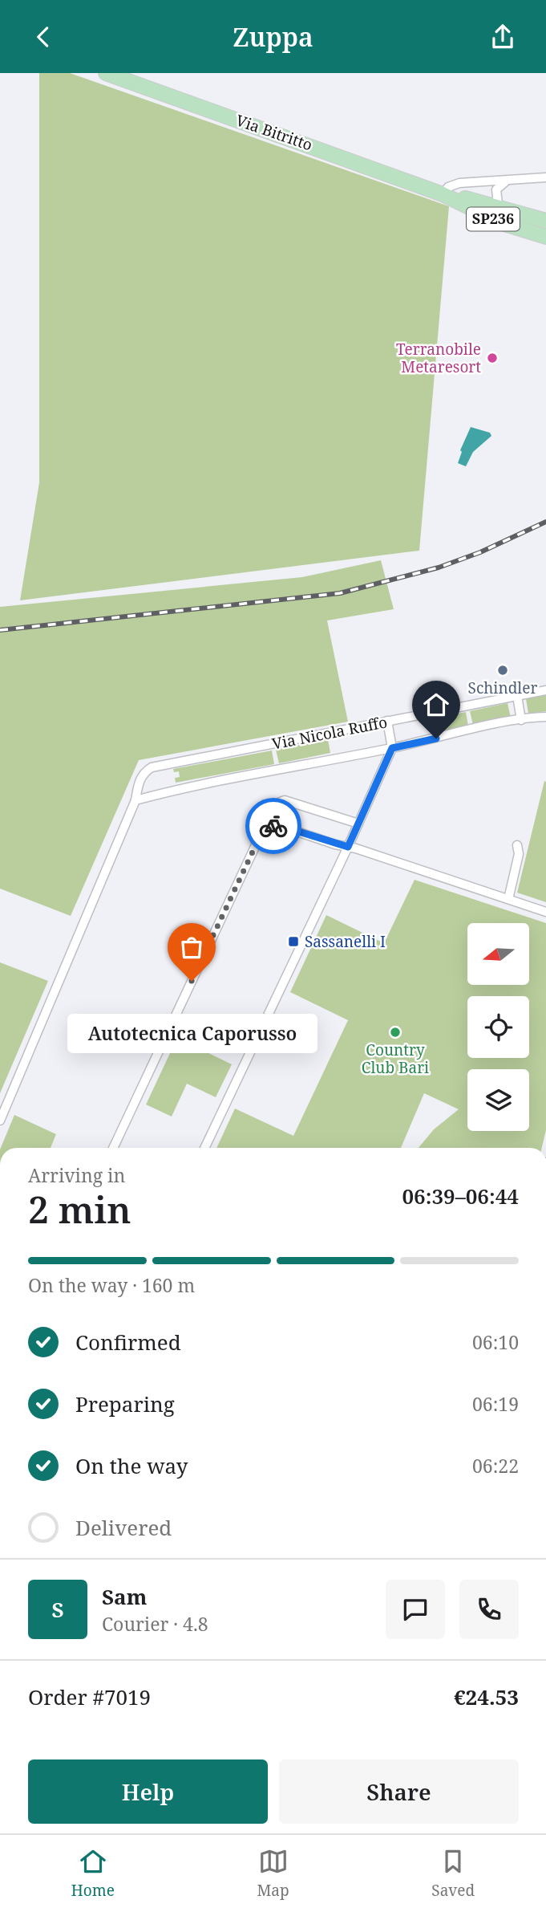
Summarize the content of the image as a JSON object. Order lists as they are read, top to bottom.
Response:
{
  "streets": {
    "main road": ["Via Bitritto", "SP236"],
    "street": ["Via Nicola Ruffo"]
  },
  "places": {
    "other": [
      "Terranobile Metaresort",
      "Schindler",
      "Autotecnica Caporusso",
      "Country Club Bari"
    ],
    "transit": ["Sassanelli I"]
  },
  "north": "left",
  "page": {
    "header": "Zuppa",
    "bubble": "Autotecnica Caporusso",
    "heading": ["2 min", "Arriving in", "06:39–06:44"],
    "panel": [
      "Sam",
      "Courier · 4.8",
      "Order #7019",
      "€24.53"
    ],
    "bar": "On the way · 160 m",
    "list": [
      ["Confirmed", "06:10"],
      ["Preparing", "06:19"],
      ["On the way", "06:22"],
      "Delivered"
    ],
    "round": "S",
    "buttons": ["Help", "Share"],
    "tabs": ["Home", "Map", "Saved"]
  }
}
